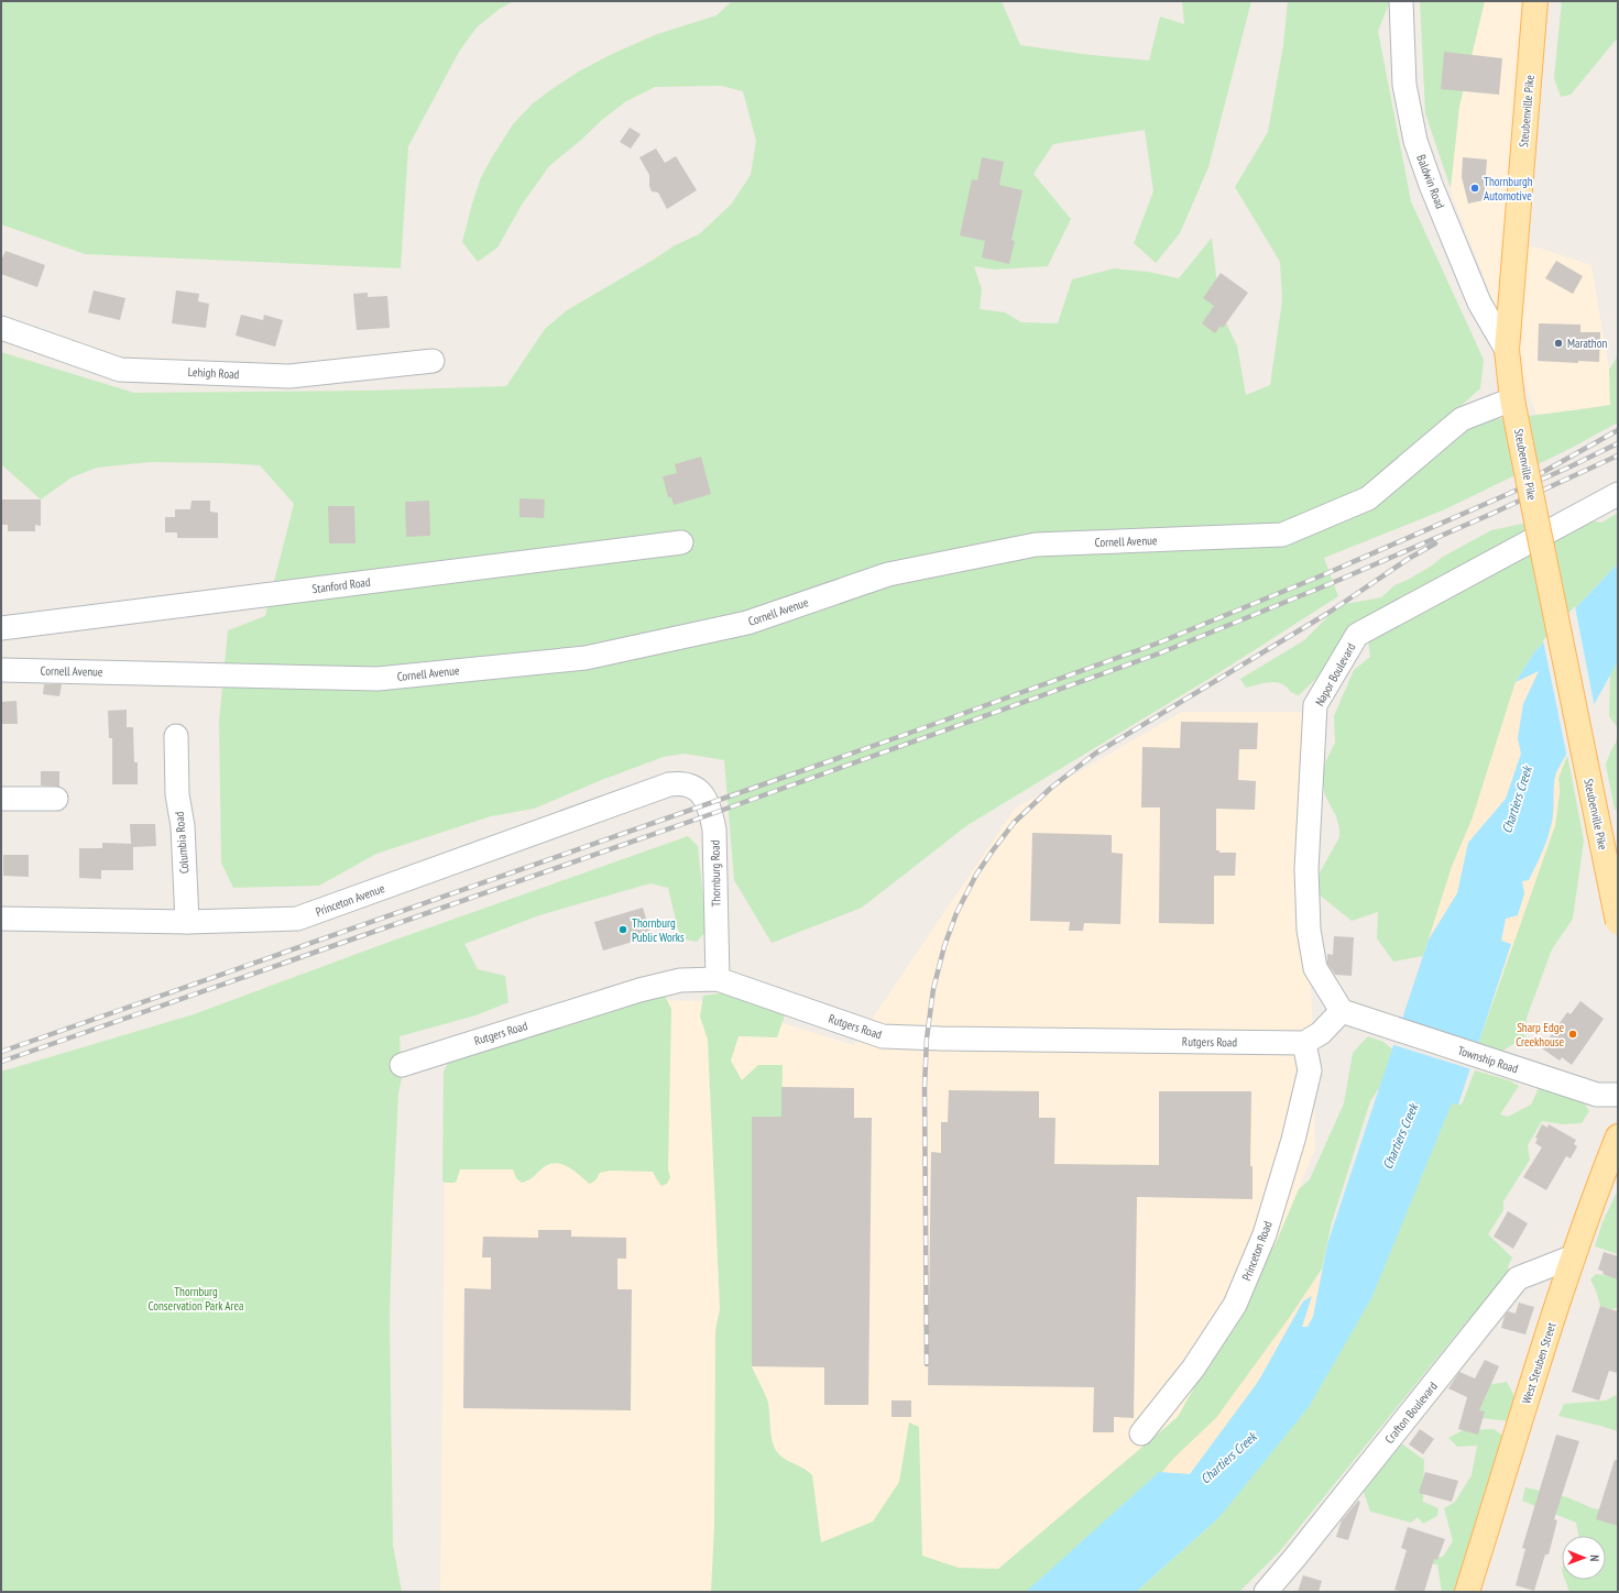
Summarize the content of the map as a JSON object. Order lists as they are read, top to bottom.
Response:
{
  "streets": {
    "main road": ["Steubenville Pike", "West Steuben Street"],
    "street": [
      "Baldwin Road",
      "Lehigh Road",
      "Cornell Avenue",
      "Stanford Road",
      "Napor Boulevard",
      "Columbia Road",
      "Thornburg Road",
      "Princeton Avenue",
      "Rutgers Road",
      "Township Road",
      "Princeton Road",
      "Crafton Boulevard"
    ]
  },
  "crossings": [
    ["Steubenville Pike", "Baldwin Road"],
    ["Steubenville Pike", "Cornell Avenue"],
    ["Napor Boulevard", "Township Road"],
    ["Columbia Road", "Princeton Avenue"],
    ["Thornburg Road", "Princeton Avenue"],
    ["Thornburg Road", "Rutgers Road"],
    ["Rutgers Road", "Princeton Road"],
    ["West Steuben Street", "Crafton Boulevard"]
  ],
  "water": ["Chartiers Creek"],
  "parks": ["Thornburg Conservation Park Area"],
  "places": [
    "Thornburgh Automotive",
    "Marathon",
    "Thornburg Public Works",
    "Sharp Edge Creekhouse"
  ],
  "north": "right"
}
